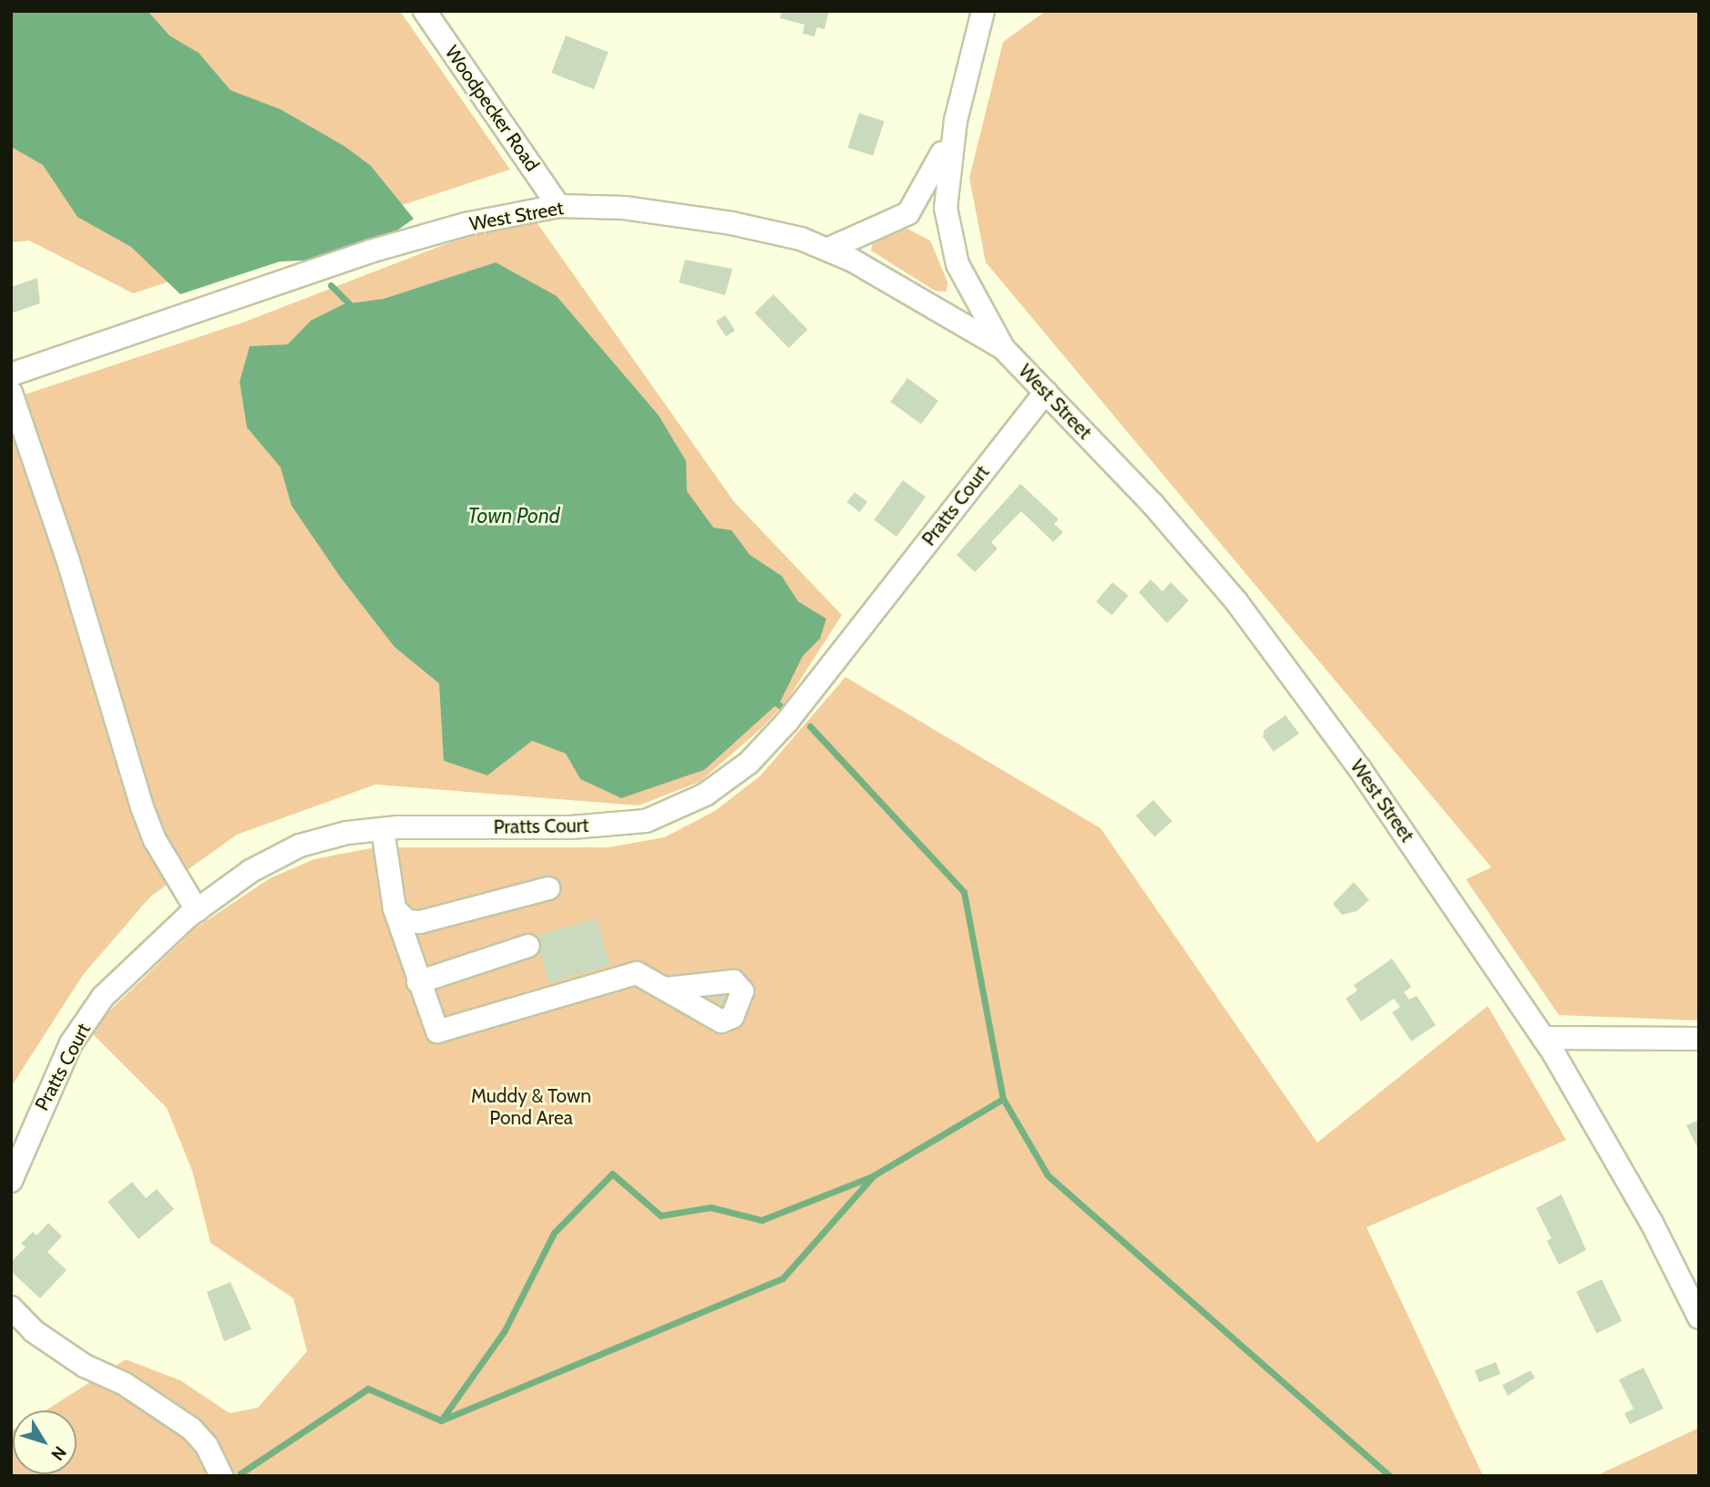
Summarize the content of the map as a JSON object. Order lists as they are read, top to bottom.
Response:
{
  "streets": {
    "street": ["Woodpecker Road", "West Street", "Pratts Court"]
  },
  "crossings": [
    ["Woodpecker Road", "West Street"],
    ["West Street", "Pratts Court"]
  ],
  "water": ["Town Pond"],
  "parks": ["Muddy & Town Pond Area"],
  "north": "bottom right"
}
